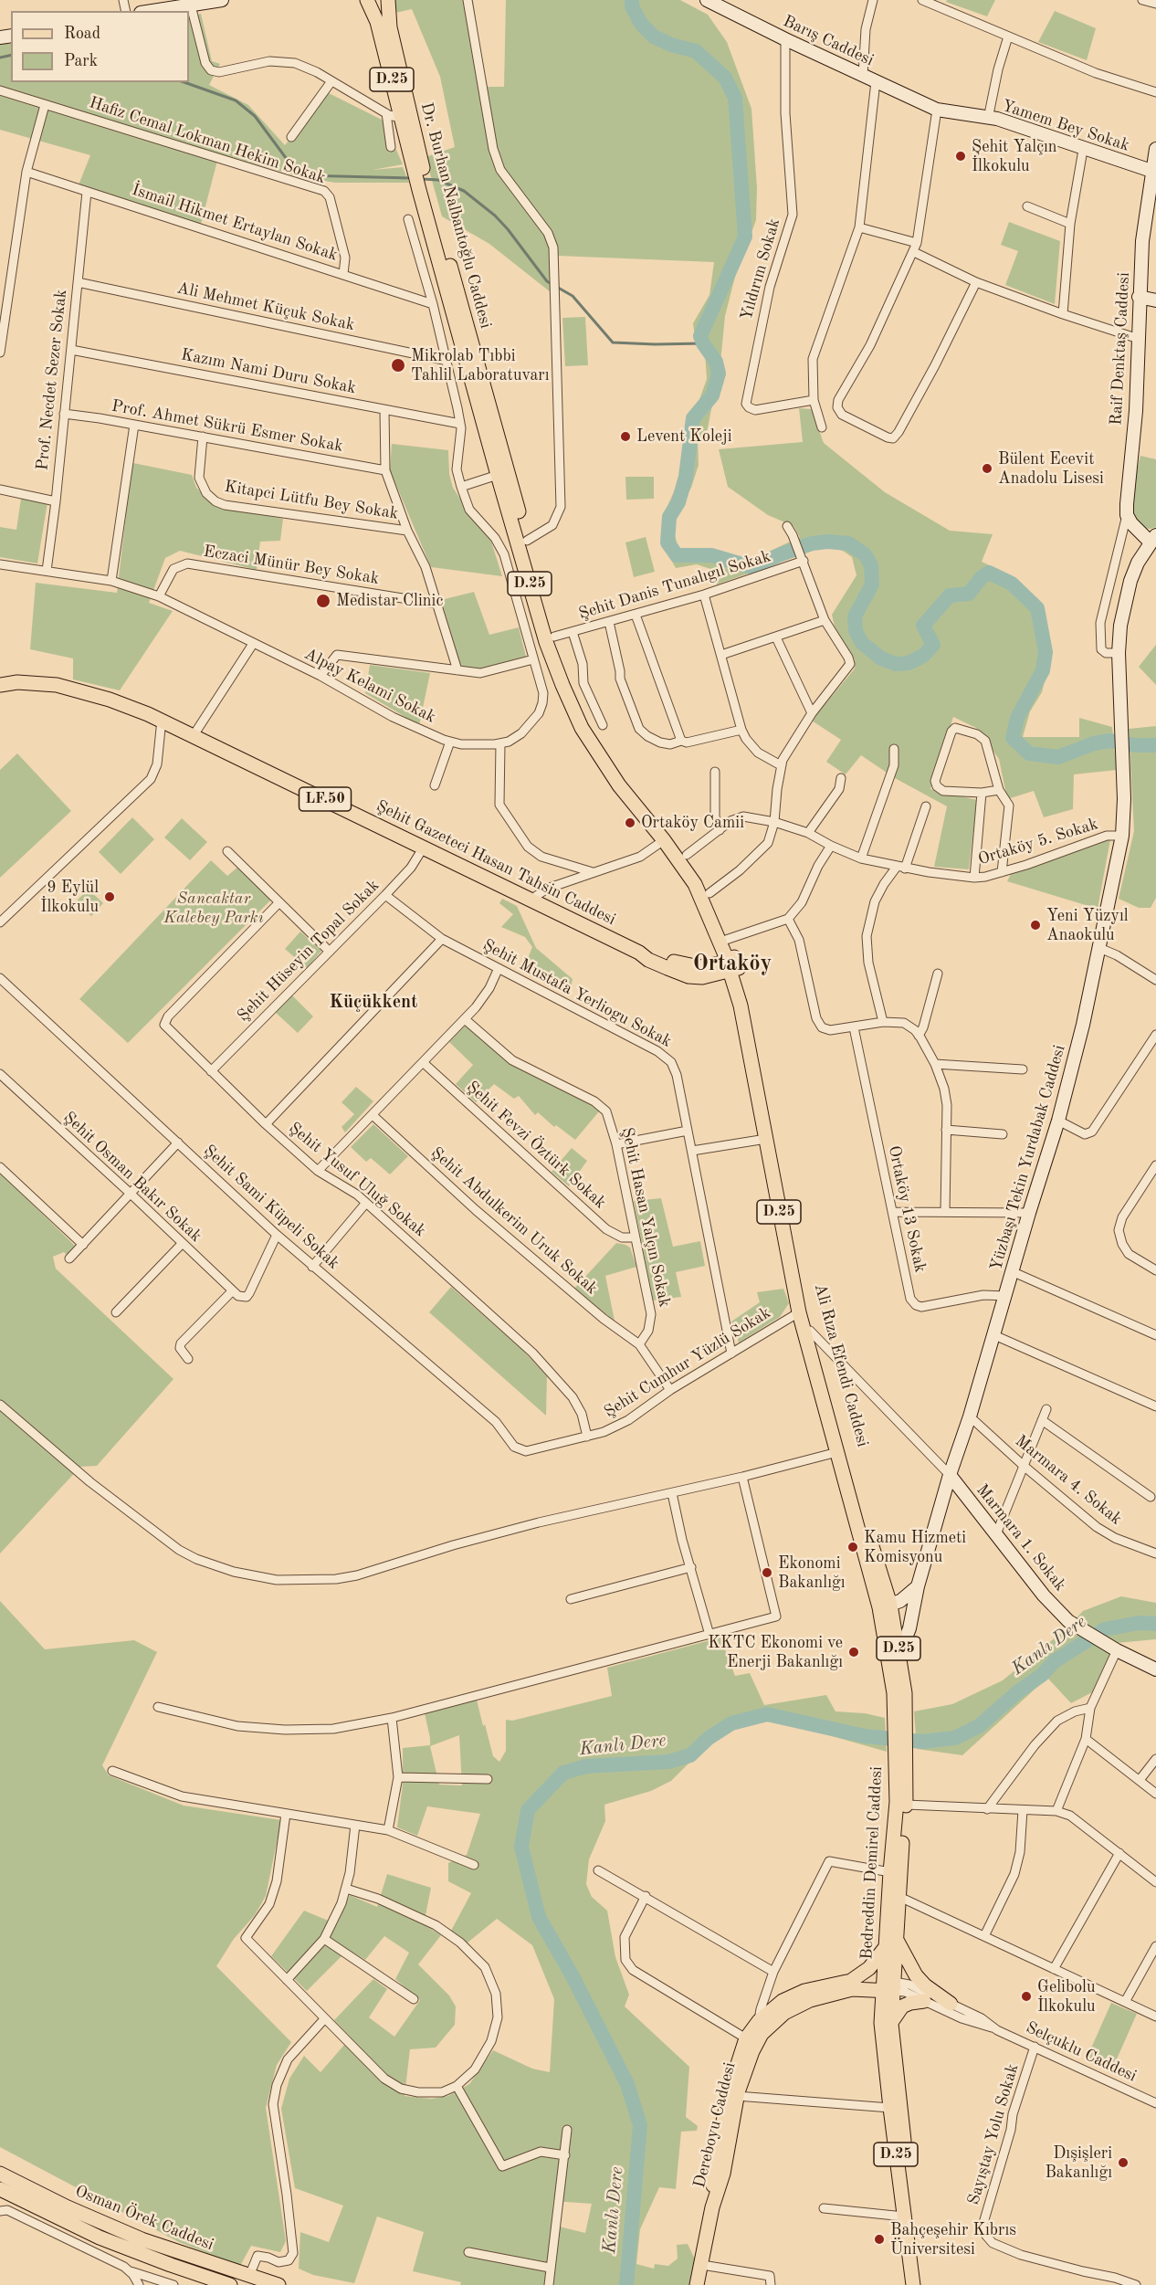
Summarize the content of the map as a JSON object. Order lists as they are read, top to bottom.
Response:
{
  "streets": {
    "main road": [
      "D.25",
      "Dr. Burhan Nalbantoğlu Caddesi",
      "LF.50",
      "Şehit Gazeteci Hasan Tahsin Caddesi",
      "Ali Rıza Efendi Caddesi",
      "Bedreddin Demirel Caddesi",
      "Dereboyu Caddesi",
      "Osman Örek Caddesi"
    ],
    "street": [
      "Barış Caddesi",
      "Yamem Bey Sokak",
      "Hafiz Cemal Lokman Hekim Sokak",
      "İsmail Hikmet Ertaylan Sokak",
      "Yıldırım Sokak",
      "Ali Mehmet Küçuk Sokak",
      "Raif Denktaş Caddesi",
      "Kazım Nami Duru Sokak",
      "Prof. Necdet Sezer Sokak",
      "Prof. Ahmet Sükrü Esmer Sokak",
      "Kitapci Lütfu Bey Sokak",
      "Eczaci Münür Bey Sokak",
      "Şehit Danis Tunalıgıl Sokak",
      "Alpay Kelami Sokak",
      "Ortaköy 5. Sokak",
      "Şehit Hüseyin Topal Sokak",
      "Şehit Mustafa Yerliogu Sokak",
      "Şehit Fevzi Öztürk Sokak",
      "Yüzbaşı Tekin Yurdabak Caddesi",
      "Şehit Osman Bakır Sokak",
      "Şehit Yusuf Uluğ Sokak",
      "Şehit Sami Küpeli Sokak",
      "Ortaköy 13 Sokak",
      "Şehit Hasan Yalçın Sokak",
      "Şehit Abdulkerim Uruk Sokak",
      "Şehit Cumhur Yüzlü Sokak",
      "Marmara 4. Sokak",
      "Marmara 1. Sokak",
      "Selçuklu Caddesi",
      "Sayıştay Yolu Sokak"
    ]
  },
  "crossings": [
    ["Barış Caddesi", "Yamem Bey Sokak"],
    ["Barış Caddesi", "Yıldırım Sokak"],
    ["D.25", "Bedreddin Demirel Caddesi"],
    ["D.25", "Selçuklu Caddesi"],
    ["D.25", "Dereboyu Caddesi"],
    ["Yamem Bey Sokak", "Raif Denktaş Caddesi"],
    ["Hafiz Cemal Lokman Hekim Sokak", "İsmail Hikmet Ertaylan Sokak"],
    ["Dr. Burhan Nalbantoğlu Caddesi", "Şehit Danis Tunalıgıl Sokak"],
    ["Dr. Burhan Nalbantoğlu Caddesi", "Ortaköy 5. Sokak"],
    ["Dr. Burhan Nalbantoğlu Caddesi", "Ali Rıza Efendi Caddesi"],
    ["İsmail Hikmet Ertaylan Sokak", "Prof. Necdet Sezer Sokak"],
    ["İsmail Hikmet Ertaylan Sokak", "Alpay Kelami Sokak"],
    ["Ali Mehmet Küçuk Sokak", "Prof. Necdet Sezer Sokak"],
    ["Ali Mehmet Küçuk Sokak", "Alpay Kelami Sokak"],
    ["Kazım Nami Duru Sokak", "Prof. Necdet Sezer Sokak"],
    ["Kazım Nami Duru Sokak", "Alpay Kelami Sokak"],
    ["Prof. Necdet Sezer Sokak", "Prof. Ahmet Sükrü Esmer Sokak"],
    ["Prof. Necdet Sezer Sokak", "Alpay Kelami Sokak"],
    ["Prof. Ahmet Sükrü Esmer Sokak", "Kitapci Lütfu Bey Sokak"],
    ["Eczaci Münür Bey Sokak", "Alpay Kelami Sokak"],
    ["Ortaköy 5. Sokak", "Yüzbaşı Tekin Yurdabak Caddesi"],
    ["Şehit Gazeteci Hasan Tahsin Caddesi", "Şehit Hüseyin Topal Sokak"],
    ["Şehit Gazeteci Hasan Tahsin Caddesi", "Ali Rıza Efendi Caddesi"],
    ["Şehit Hüseyin Topal Sokak", "Şehit Mustafa Yerliogu Sokak"],
    ["Şehit Hüseyin Topal Sokak", "Şehit Yusuf Uluğ Sokak"],
    ["Şehit Mustafa Yerliogu Sokak", "Şehit Cumhur Yüzlü Sokak"],
    ["Şehit Fevzi Öztürk Sokak", "Şehit Hasan Yalçın Sokak"],
    ["Yüzbaşı Tekin Yurdabak Caddesi", "Ortaköy 13 Sokak"],
    ["Yüzbaşı Tekin Yurdabak Caddesi", "Marmara 4. Sokak"],
    ["Yüzbaşı Tekin Yurdabak Caddesi", "Marmara 1. Sokak"],
    ["Yüzbaşı Tekin Yurdabak Caddesi", "Bedreddin Demirel Caddesi"],
    ["Şehit Osman Bakır Sokak", "Şehit Sami Küpeli Sokak"],
    ["Şehit Yusuf Uluğ Sokak", "Şehit Cumhur Yüzlü Sokak"],
    ["Şehit Sami Küpeli Sokak", "Şehit Cumhur Yüzlü Sokak"],
    ["Şehit Hasan Yalçın Sokak", "Şehit Abdulkerim Uruk Sokak"],
    ["Şehit Cumhur Yüzlü Sokak", "Ali Rıza Efendi Caddesi"],
    ["Ali Rıza Efendi Caddesi", "Bedreddin Demirel Caddesi"],
    ["Bedreddin Demirel Caddesi", "Selçuklu Caddesi"],
    ["Bedreddin Demirel Caddesi", "Dereboyu Caddesi"],
    ["Selçuklu Caddesi", "Dereboyu Caddesi"],
    ["Selçuklu Caddesi", "Sayıştay Yolu Sokak"]
  ],
  "districts": ["Ortaköy", "Küçükkent"],
  "water": ["Kanlı Dere"],
  "parks": ["Sancaktar Kalebey Parkı"],
  "places": [
    "Şehit Yalçın İlkokulu",
    "Mikrolab Tıbbi Tahlil Laboratuvarı",
    "Levent Koleji",
    "Bülent Ecevit Anadolu Lisesi",
    "Medistar Clinic",
    "Ortaköy Camii",
    "9 Eylül İlkokulu",
    "Yeni Yüzyıl Anaokulu",
    "Kamu Hizmeti Komisyonu",
    "Ekonomi Bakanlığı",
    "KKTC Ekonomi ve Enerji Bakanlığı",
    "Gelibolu İlkokulu",
    "Dışişleri Bakanlığı",
    "Bahçeşehir Kıbrıs Üniversitesi"
  ],
  "legend": ["Road", "Park"]
}
